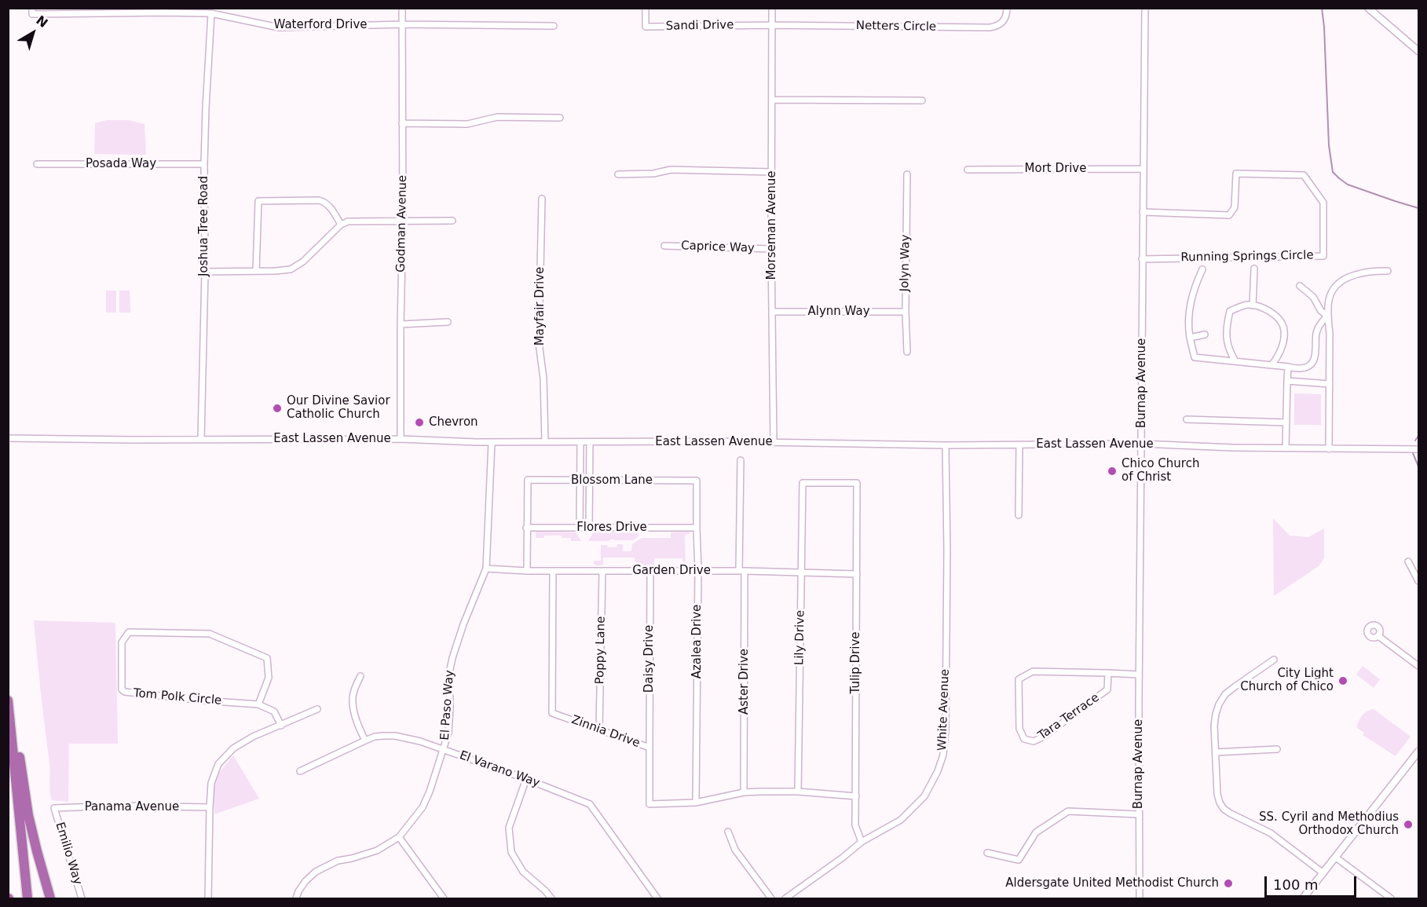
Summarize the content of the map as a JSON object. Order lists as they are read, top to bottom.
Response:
{
  "streets": {
    "street": [
      "Waterford Drive",
      "Sandi Drive",
      "Netters Circle",
      "Posada Way",
      "Mort Drive",
      "Godman Avenue",
      "Morseman Avenue",
      "Joshua Tree Road",
      "Caprice Way",
      "Running Springs Circle",
      "Jolyn Way",
      "Mayfair Drive",
      "Alynn Way",
      "Burnap Avenue",
      "East Lassen Avenue",
      "Blossom Lane",
      "Flores Drive",
      "Garden Drive",
      "Lily Drive",
      "Azalea Drive",
      "Poppy Lane",
      "Daisy Drive",
      "Tulip Drive",
      "Aster Drive",
      "Tom Polk Circle",
      "El Paso Way",
      "White Avenue",
      "Tara Terrace",
      "Zinnia Drive",
      "El Varano Way",
      "Panama Avenue",
      "Emilio Way"
    ]
  },
  "crossings": [
    ["Waterford Drive", "Godman Avenue"],
    ["Waterford Drive", "Joshua Tree Road"],
    ["Sandi Drive", "Netters Circle"],
    ["Sandi Drive", "Morseman Avenue"],
    ["Netters Circle", "Morseman Avenue"],
    ["Posada Way", "Joshua Tree Road"],
    ["Mort Drive", "Burnap Avenue"],
    ["Godman Avenue", "East Lassen Avenue"],
    ["Morseman Avenue", "Caprice Way"],
    ["Morseman Avenue", "Alynn Way"],
    ["Morseman Avenue", "East Lassen Avenue"],
    ["Joshua Tree Road", "East Lassen Avenue"],
    ["Running Springs Circle", "Burnap Avenue"],
    ["Jolyn Way", "Alynn Way"],
    ["Mayfair Drive", "East Lassen Avenue"],
    ["Burnap Avenue", "East Lassen Avenue"],
    ["Burnap Avenue", "Tara Terrace"],
    ["East Lassen Avenue", "El Paso Way"],
    ["East Lassen Avenue", "White Avenue"],
    ["Blossom Lane", "Flores Drive"],
    ["Blossom Lane", "Azalea Drive"],
    ["Flores Drive", "Azalea Drive"],
    ["Garden Drive", "Lily Drive"],
    ["Garden Drive", "Azalea Drive"],
    ["Garden Drive", "Poppy Lane"],
    ["Garden Drive", "Daisy Drive"],
    ["Garden Drive", "Tulip Drive"],
    ["Garden Drive", "Aster Drive"],
    ["Garden Drive", "El Paso Way"],
    ["Garden Drive", "Zinnia Drive"],
    ["Lily Drive", "Tulip Drive"],
    ["Lily Drive", "Zinnia Drive"],
    ["Azalea Drive", "Zinnia Drive"],
    ["Poppy Lane", "Zinnia Drive"],
    ["Daisy Drive", "Zinnia Drive"],
    ["Tulip Drive", "White Avenue"],
    ["Tulip Drive", "Zinnia Drive"],
    ["Aster Drive", "Zinnia Drive"],
    ["El Paso Way", "El Varano Way"],
    ["Panama Avenue", "Emilio Way"]
  ],
  "places": [
    "Our Divine Savior Catholic Church",
    "Chevron",
    "Chico Church of Christ",
    "City Light Church of Chico",
    "SS. Cyril and Methodius Orthodox Church",
    "Aldersgate United Methodist Church"
  ],
  "scale_bar": "100 m",
  "north": "top right"
}
